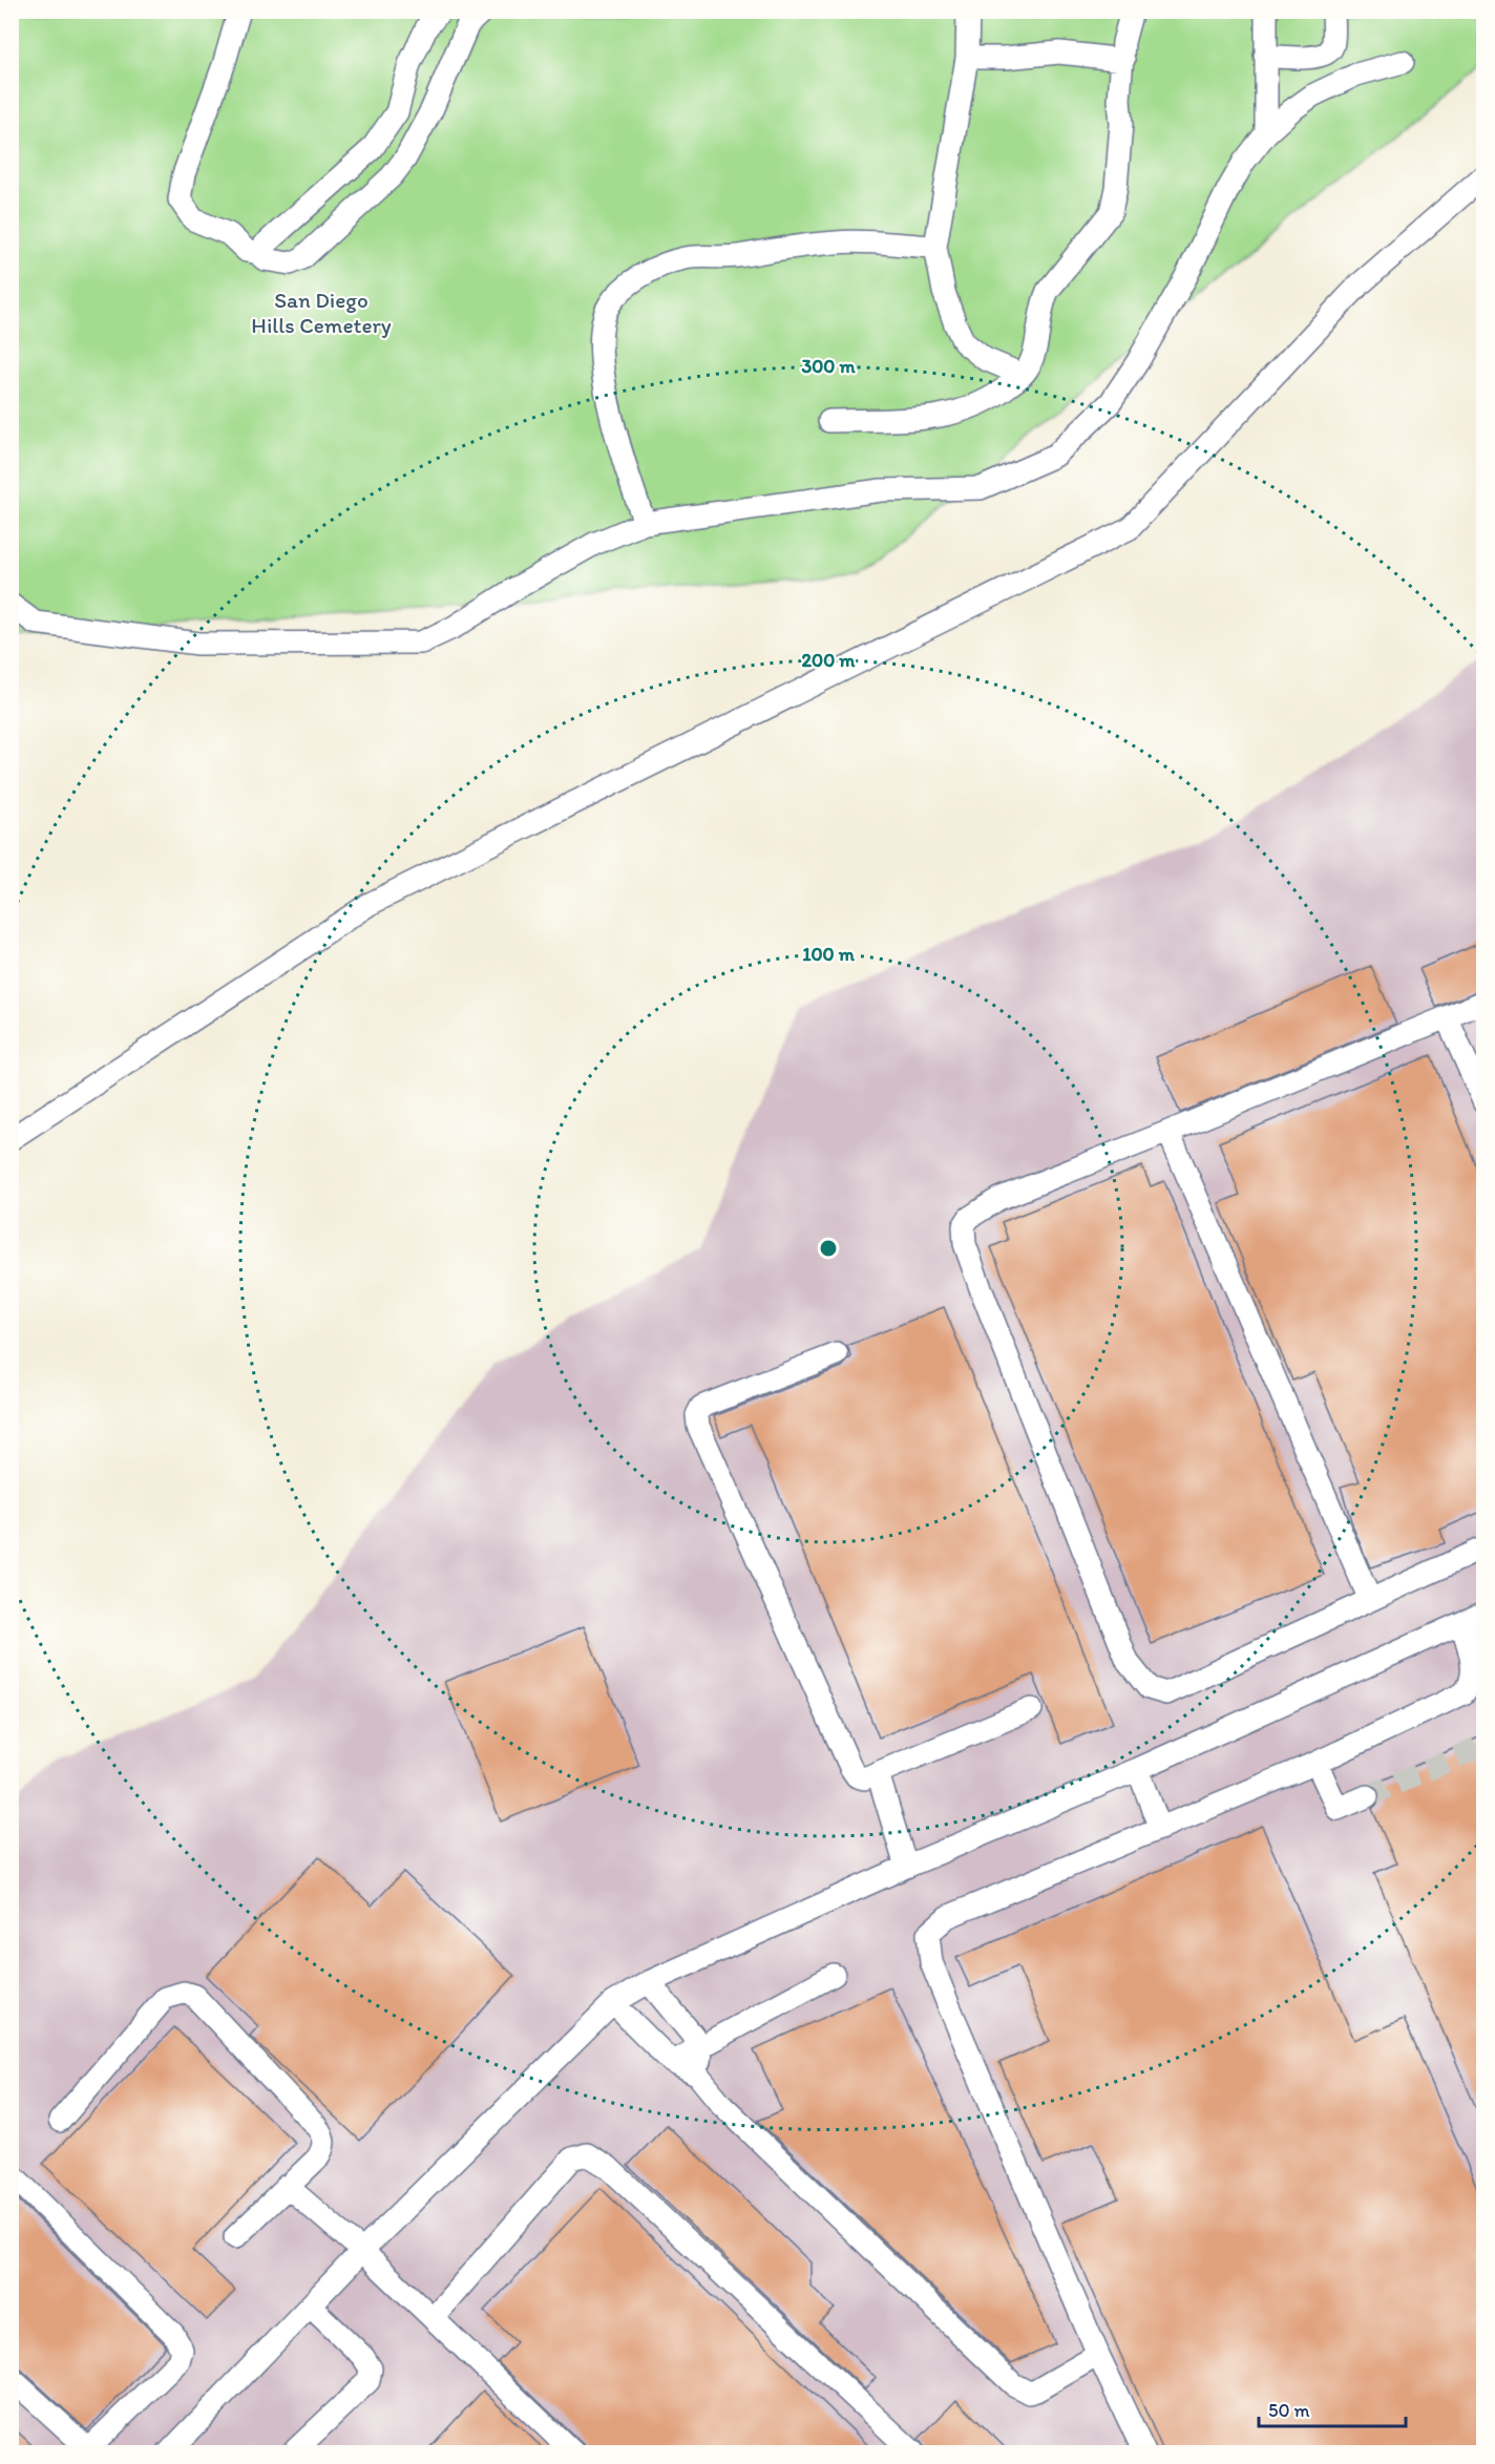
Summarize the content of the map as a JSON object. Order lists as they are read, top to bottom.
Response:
{
  "parks": ["San Diego Hills Cemetery"],
  "scale_bar": "50 m",
  "rings": ["300 m", "200 m", "100 m"]
}
